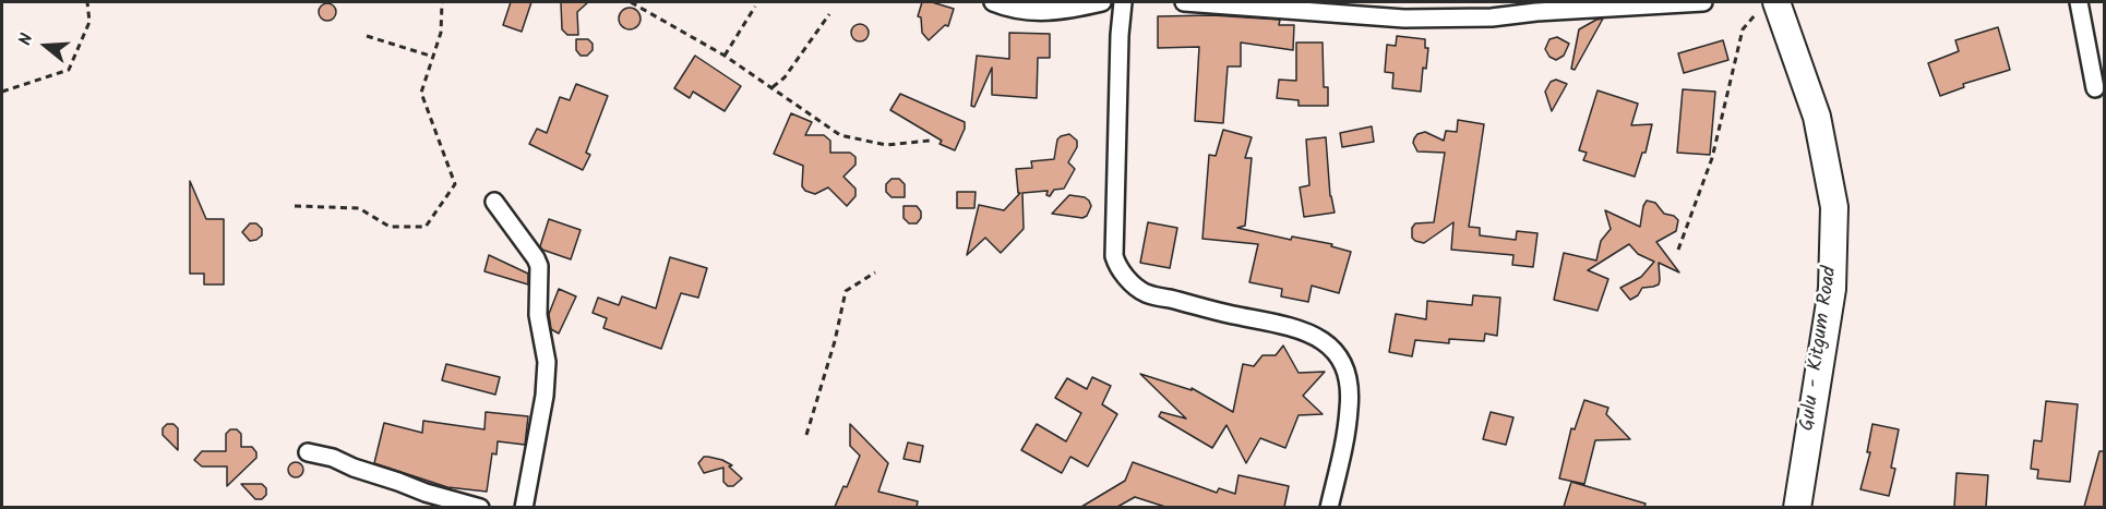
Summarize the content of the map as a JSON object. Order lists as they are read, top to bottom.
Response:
{
  "streets": {
    "main road": ["Gulu - Kitgum Road"]
  },
  "north": "left"
}
